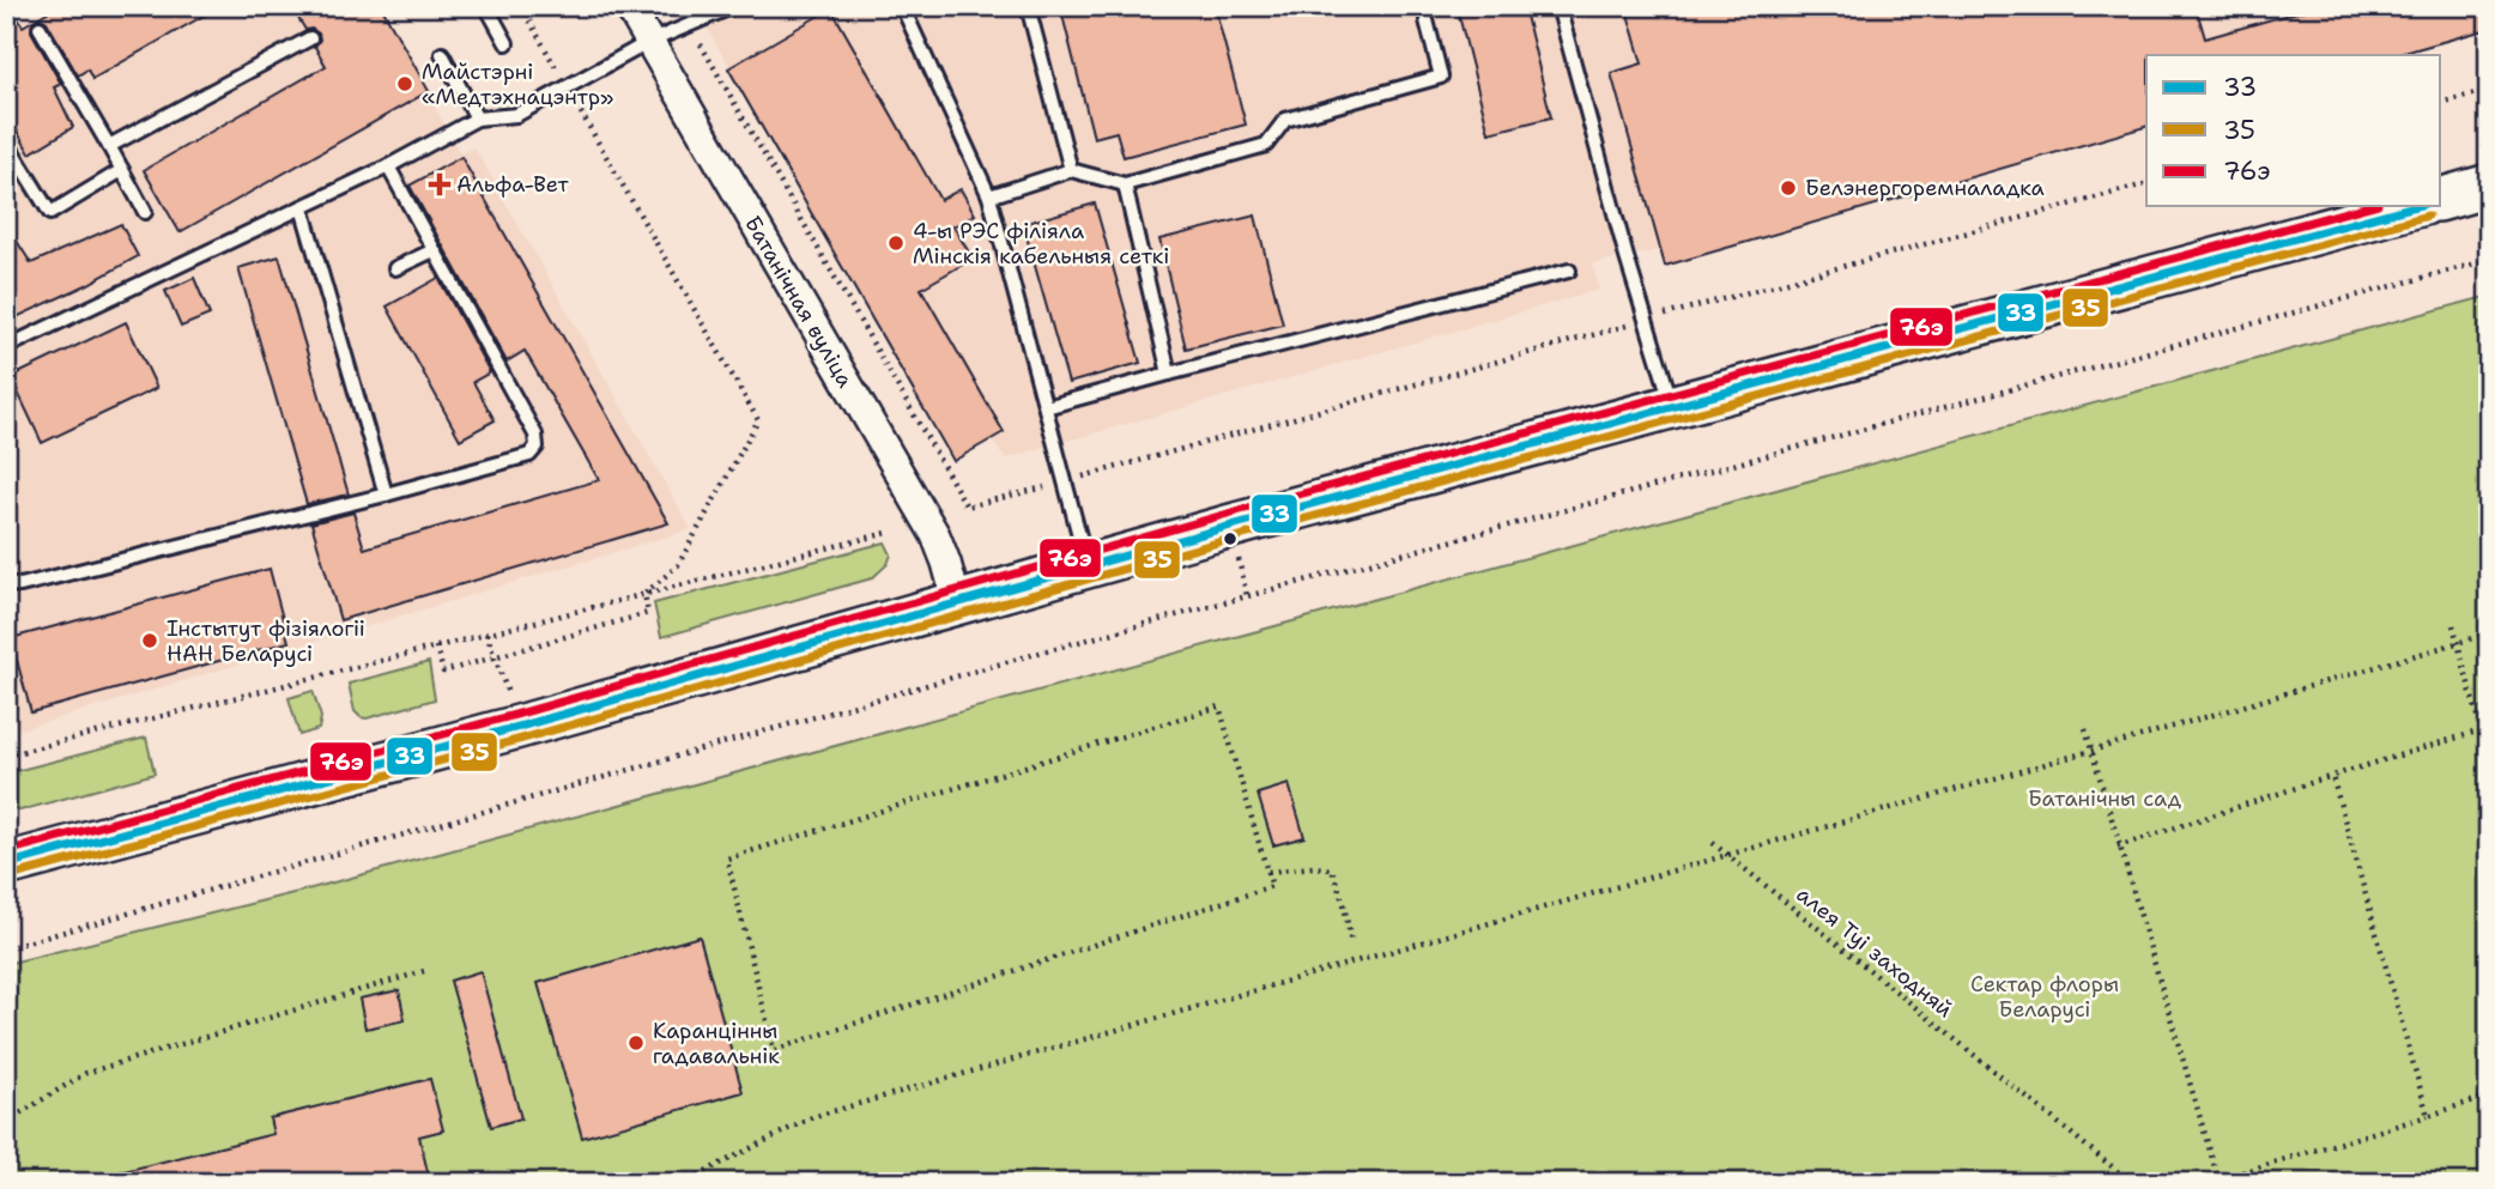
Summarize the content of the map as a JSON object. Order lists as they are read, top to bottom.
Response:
{
  "streets": {
    "street": ["Батанічная вуліца"],
    "path": ["алея Туі заходняй"]
  },
  "parks": ["Батанічны сад", "Сектар флоры Беларусі"],
  "places": {
    "other": [
      "Майстэрні «Медтэхнацэнтр»",
      "Белэнергоремналадка",
      "4-ы РЭС філіяла Мінскія кабельныя сеткі",
      "Інстытут фізіялогіі НАН Беларусі",
      "Каранцінны гадавальнік"
    ],
    "health": ["Альфа-Вет"]
  },
  "lines": ["transit line 33", "transit line 76э", "transit line 35"],
  "legend": ["33", "35", "76э"]
}
